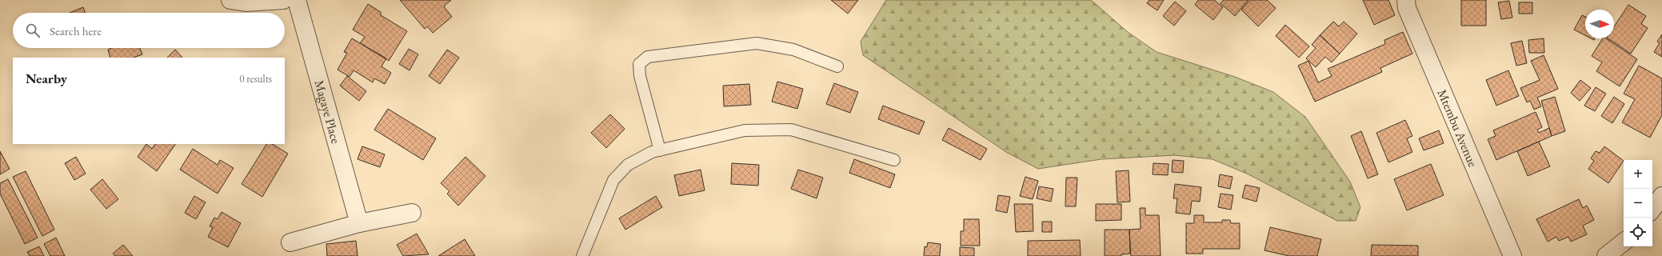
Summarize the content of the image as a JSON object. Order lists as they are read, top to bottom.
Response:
{
  "streets": {
    "street": ["Magaye Place", "Mtembu Avenue"]
  },
  "north": "right",
  "page": {
    "search": "Search here",
    "heading": ["Nearby", "0 results"],
    "map_buttons": ["+", "−"]
  }
}
